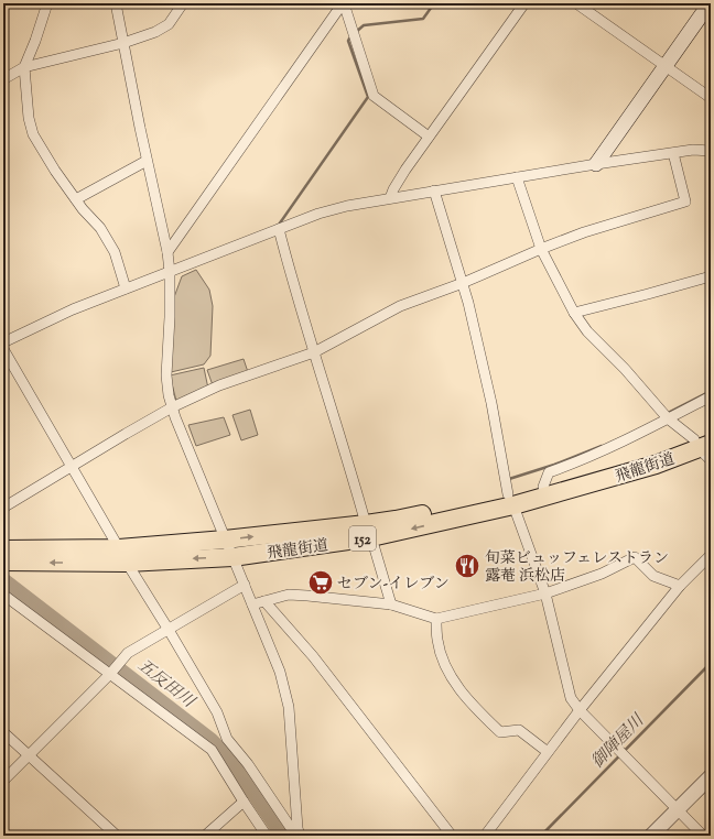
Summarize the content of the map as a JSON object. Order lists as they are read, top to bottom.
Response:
{
  "streets": {
    "highway": ["飛龍街道", "152"]
  },
  "water": ["五反田川", "御陣屋川"],
  "places": {
    "restaurant": ["旬菜ビュッフェレストラン 露菴 浜松店"],
    "supermarket": ["セブン-イレブン"]
  }
}
